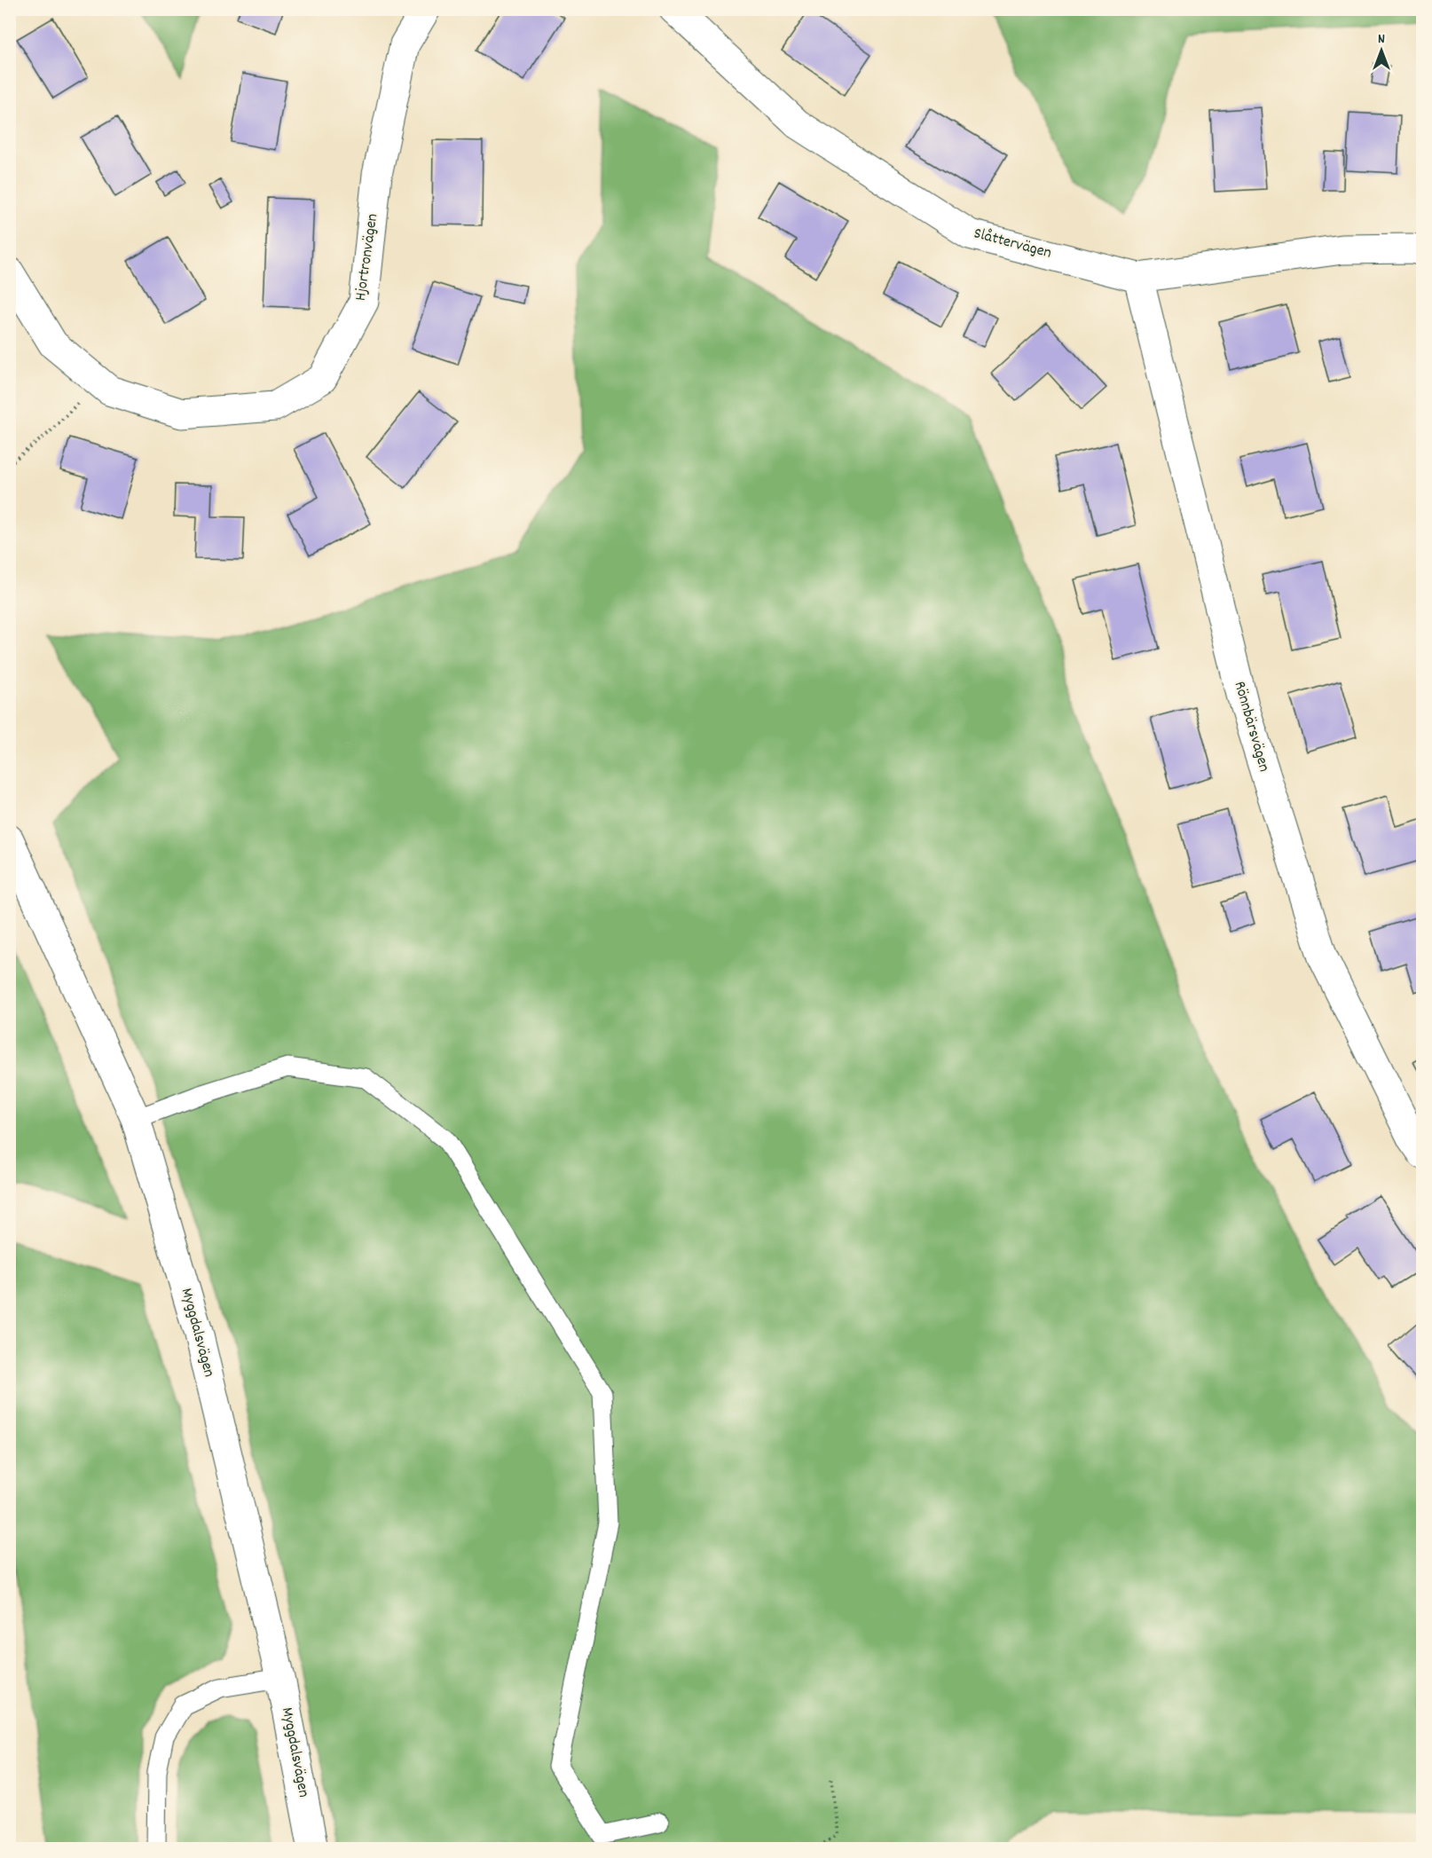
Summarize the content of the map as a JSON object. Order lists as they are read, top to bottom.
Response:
{
  "streets": {
    "street": [
      "Slåttervägen",
      "Hjortronvägen",
      "Rönnbärsvägen",
      "Myggdalsvägen"
    ]
  },
  "crossings": [
    ["Slåttervägen", "Rönnbärsvägen"]
  ],
  "north": "top"
}
